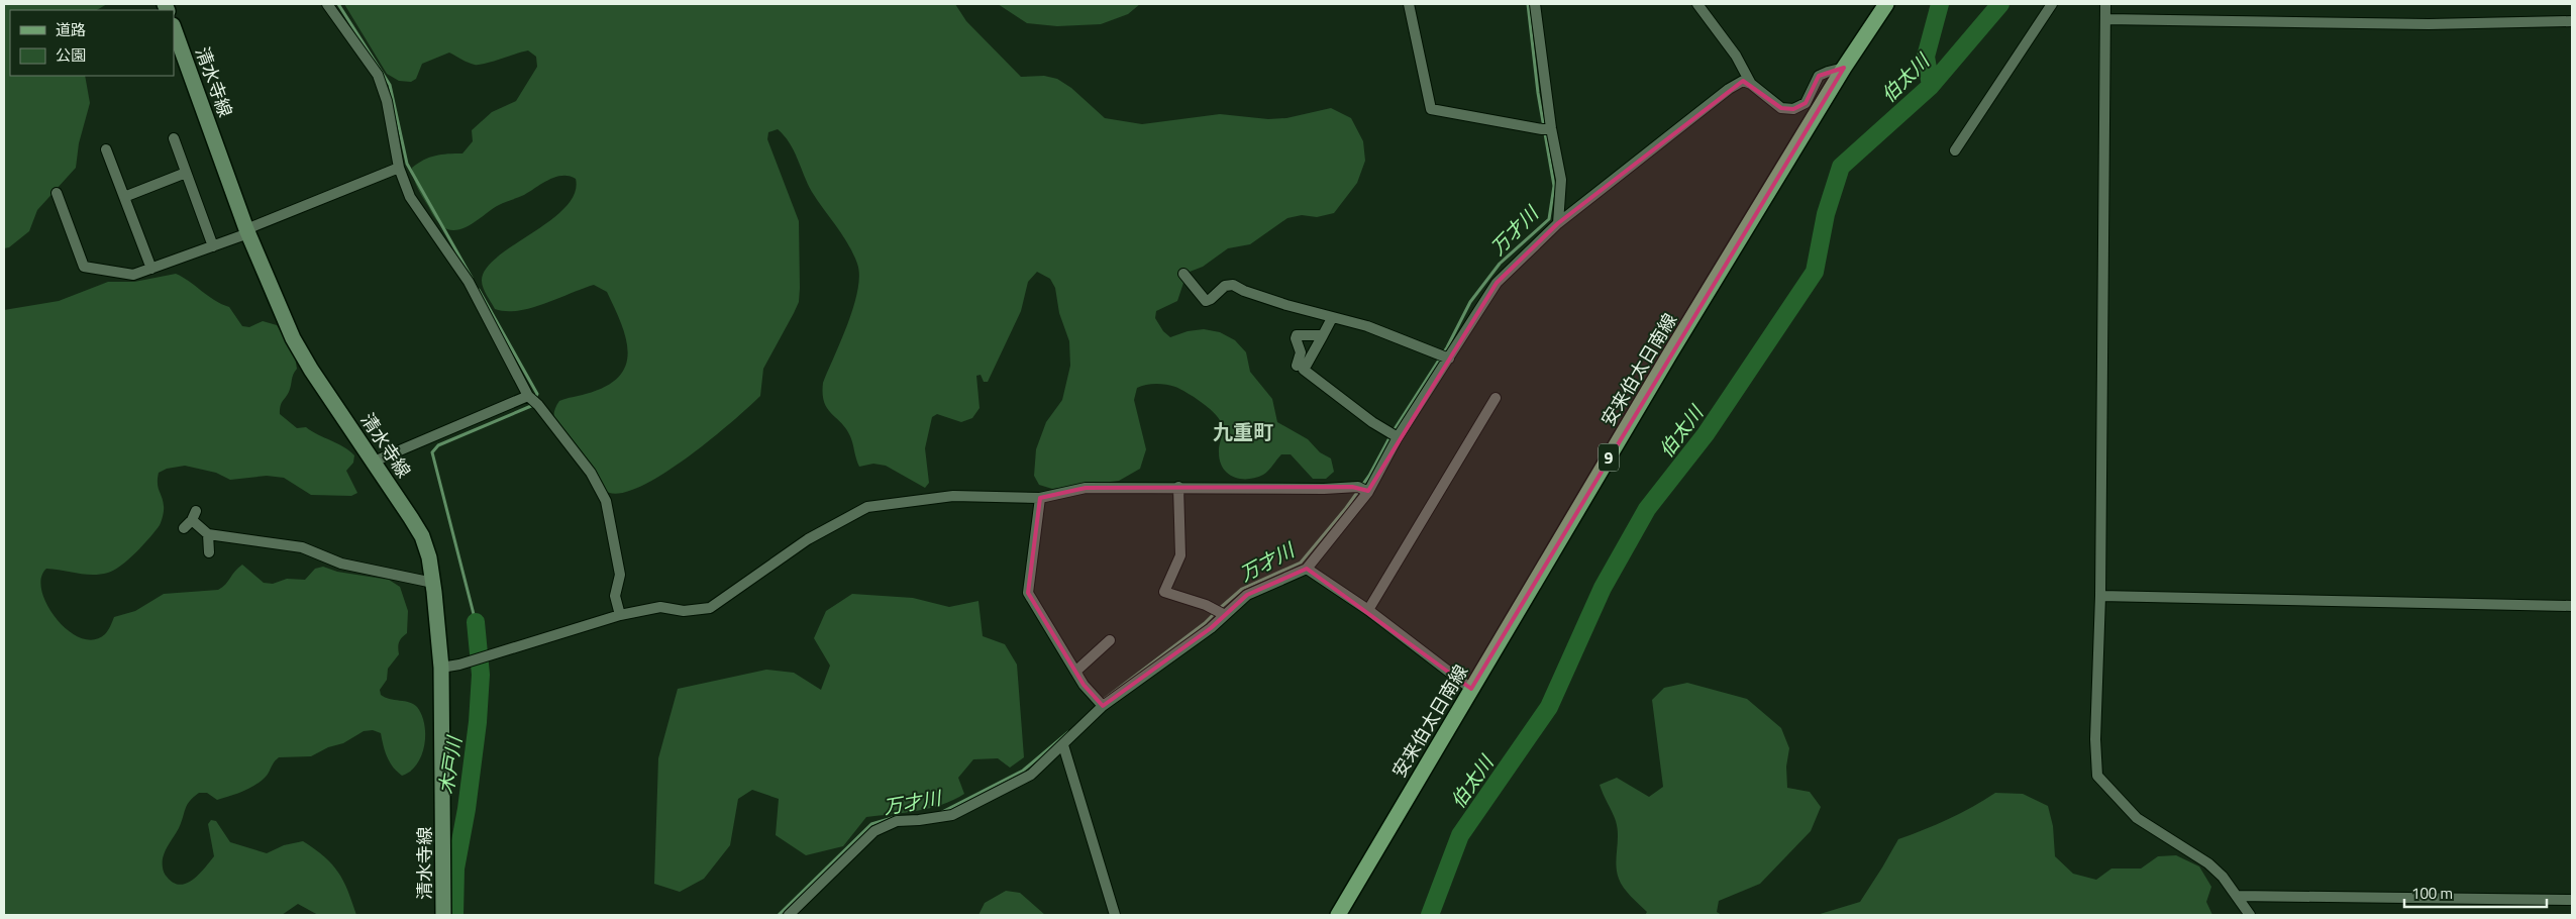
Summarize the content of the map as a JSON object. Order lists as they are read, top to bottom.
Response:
{
  "streets": {
    "main road": ["清水寺線", "安来伯太日南線", "9"]
  },
  "districts": ["九重町"],
  "water": ["伯太川", "万才川", "木戸川"],
  "legend": ["道路", "公園"],
  "scale_bar": "100 m"
}
